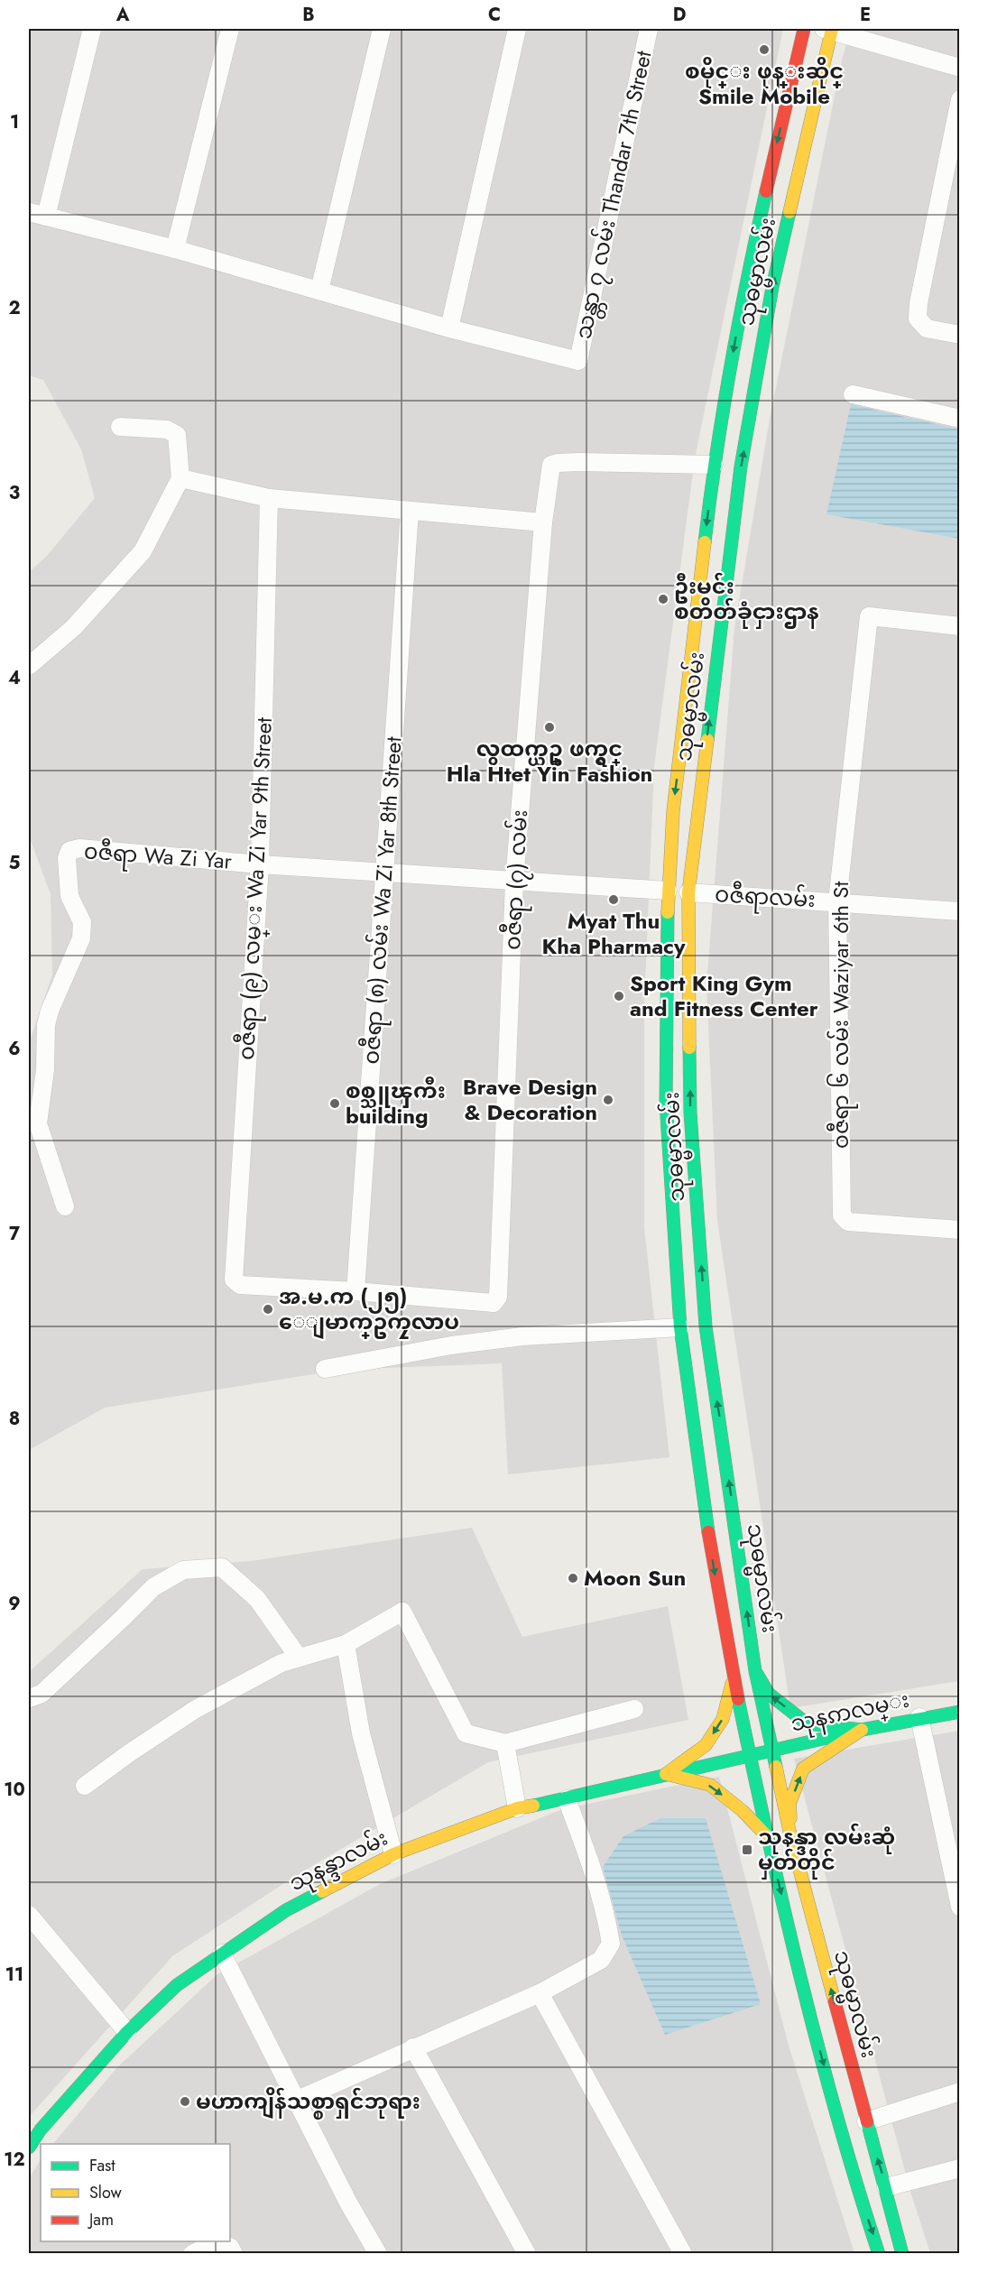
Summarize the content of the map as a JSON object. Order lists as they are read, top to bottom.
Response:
{
  "streets": {
    "main road": [
      "သုဓမ္မာလမ်း",
      "ဝဇီရာလမ်း",
      "သုနၵာလမ္း",
      "သုနန္ဒာလမ်း"
    ],
    "street": [
      "သန္တာ ၇ လမ်း Thandar 7th Street",
      "၀ဇီရာ Wa Zi Yar",
      "၀ဇီရာ (၇) လမ်း",
      "၀ဇီရာ (၉) လမ္း Wa Zi Yar 9th Street",
      "၀ဇီရာ (၈) လမ်း Wa Zi Yar 8th Street",
      "ဝဇီရာ ၆ လမ်း Waziyar 6th St"
    ]
  },
  "crossings": [
    ["သုဓမ္မာလမ်း", "၀ဇီရာ Wa Zi Yar"],
    ["သုဓမ္မာလမ်း", "၀ဇီရာ (၇) လမ်း"],
    ["သုဓမ္မာလမ်း", "ဝဇီရာလမ်း"],
    ["သုဓမ္မာလမ်း", "သုနၵာလမ္း"],
    ["သုဓမ္မာလမ်း", "သုနန္ဒာလမ်း"],
    ["၀ဇီရာ Wa Zi Yar", "၀ဇီရာ (၇) လမ်း"],
    ["၀ဇီရာ Wa Zi Yar", "၀ဇီရာ (၉) လမ္း Wa Zi Yar 9th Street"],
    ["၀ဇီရာ Wa Zi Yar", "ဝဇီရာလမ်း"],
    ["၀ဇီရာ Wa Zi Yar", "၀ဇီရာ (၈) လမ်း Wa Zi Yar 8th Street"],
    ["၀ဇီရာ (၇) လမ်း", "၀ဇီရာ (၉) လမ္း Wa Zi Yar 9th Street"],
    ["၀ဇီရာ (၇) လမ်း", "၀ဇီရာ (၈) လမ်း Wa Zi Yar 8th Street"],
    ["၀ဇီရာ (၉) လမ္း Wa Zi Yar 9th Street", "၀ဇီရာ (၈) လမ်း Wa Zi Yar 8th Street"],
    ["ဝဇီရာလမ်း", "ဝဇီရာ ၆ လမ်း Waziyar 6th St"],
    ["သုနၵာလမ္း", "သုနန္ဒာလမ်း"]
  ],
  "places": {
    "other": [
      "စမိုင္း ဖုန္းဆိုင္ Smile Mobile",
      "ဦးမင်း စတိတ်ခုံငှားဌာန",
      "လွထက္ယဥ္ ဖက္ရွင္ Hla Htet Yin Fashion",
      "Myat Thu Kha Pharmacy",
      "Sport King Gym and Fitness Center",
      "Brave Design & Decoration",
      "စစ္သူၾကီး building",
      "အ.မ.က (၂၅) ေျမာက္ဥကၠလာပ",
      "Moon Sun",
      "မဟာကျိန်သစ္စာရှင်ဘုရား"
    ],
    "transit": ["သုနန္ဒာ လမ်းဆုံ မှတ်တိုင်"]
  },
  "legend": ["Fast", "Slow", "Jam"],
  "grid": {
    "columns": [
      "A",
      "B",
      "C",
      "D",
      "E"
    ],
    "rows": [
      "1",
      "2",
      "3",
      "4",
      "5",
      "6",
      "7",
      "8",
      "9",
      "10",
      "11",
      "12"
    ]
  }
}
